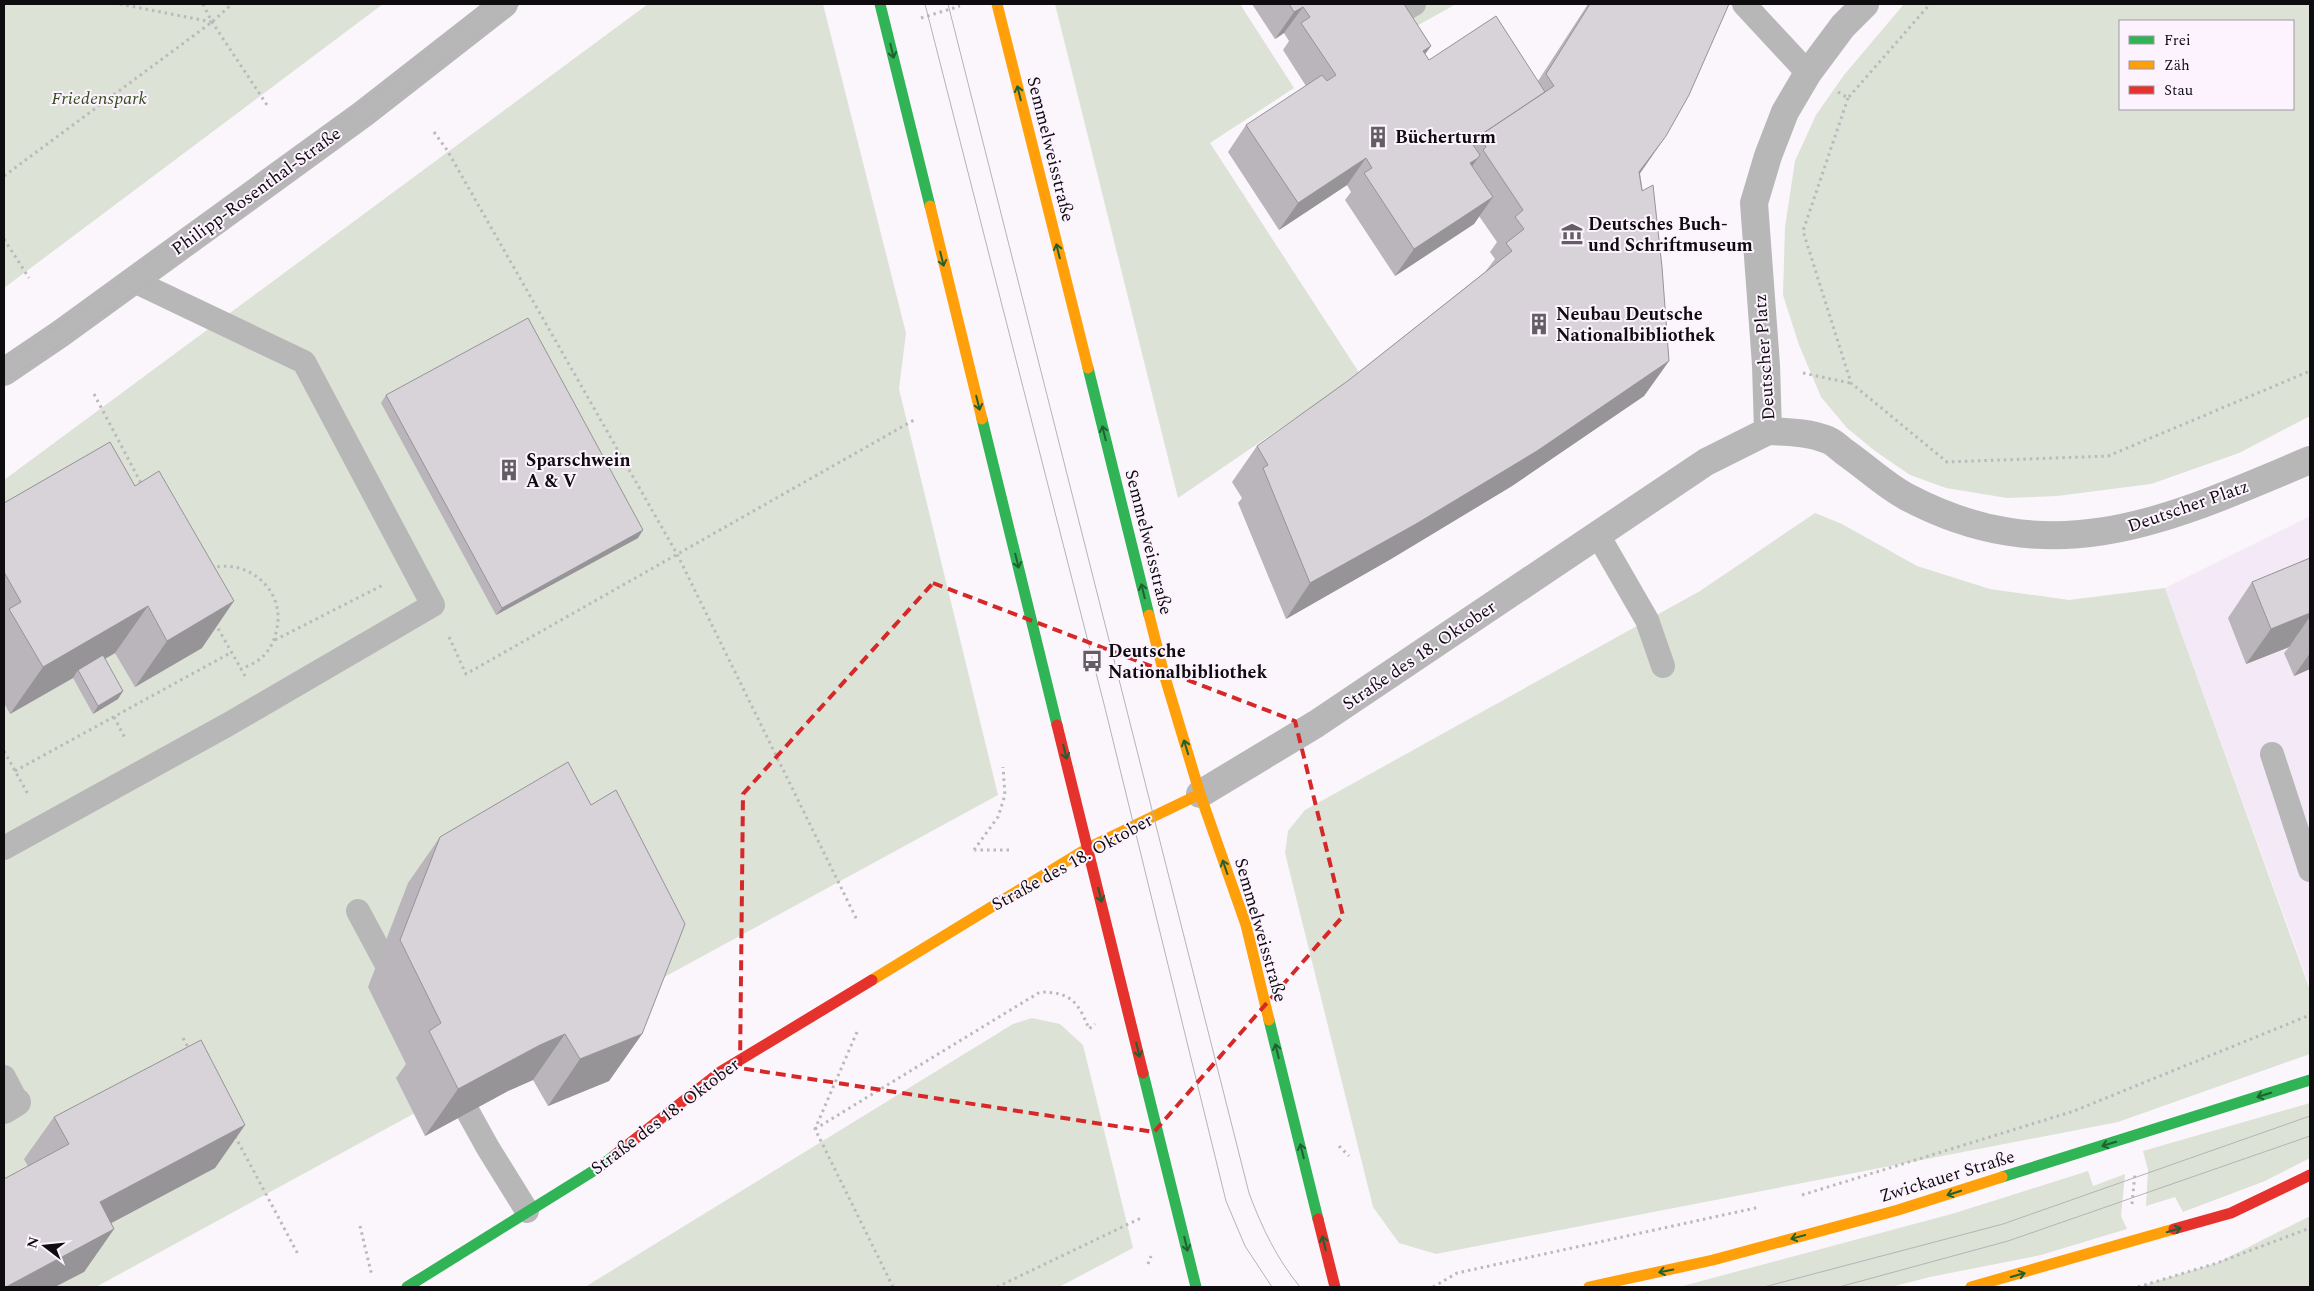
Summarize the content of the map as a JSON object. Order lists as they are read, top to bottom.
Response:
{
  "streets": {
    "main road": ["Semmelweisstraße", "Straße des 18. Oktober", "Zwickauer Straße"],
    "street": ["Philipp-Rosenthal-Straße", "Deutscher Platz"]
  },
  "crossings": [
    ["Semmelweisstraße", "Straße des 18. Oktober"],
    ["Deutscher Platz", "Straße des 18. Oktober"]
  ],
  "one_way": ["Semmelweisstraße"],
  "parks": ["Friedenspark"],
  "places": {
    "building": ["Bücherturm", "Neubau Deutsche Nationalbibliothek", "Sparschwein A & V"],
    "museum": ["Deutsches Buch- und Schriftmuseum"],
    "bus stop": ["Deutsche Nationalbibliothek"]
  },
  "legend": ["Frei", "Zäh", "Stau"],
  "north": "left"
}
